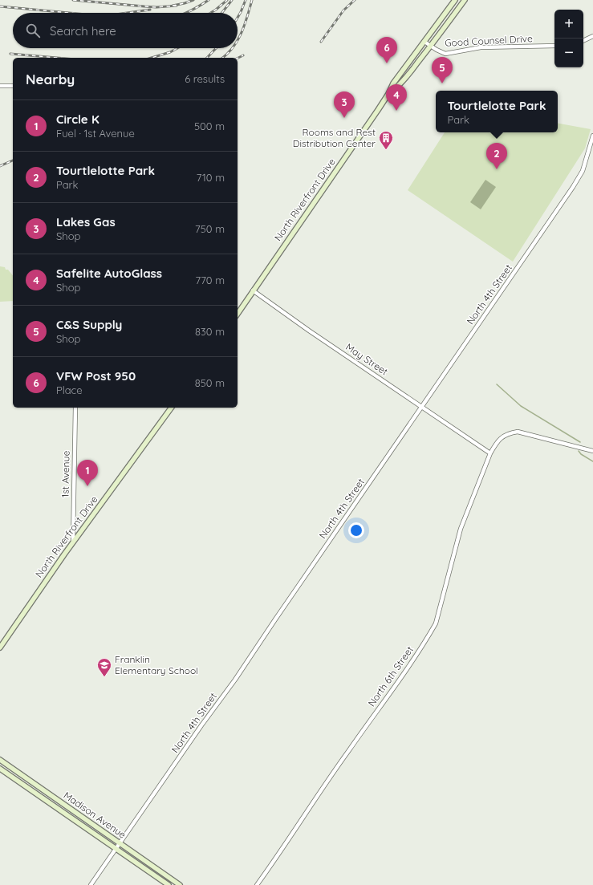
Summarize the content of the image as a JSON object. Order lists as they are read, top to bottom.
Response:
{
  "streets": {
    "main road": ["North Riverfront Drive", "Madison Avenue"],
    "street": [
      "Good Counsel Drive",
      "North 4th Street",
      "May Street",
      "1st Avenue",
      "North 6th Street"
    ]
  },
  "crossings": [
    ["Good Counsel Drive", "North Riverfront Drive"],
    ["North Riverfront Drive", "May Street"],
    ["North Riverfront Drive", "1st Avenue"],
    ["North 4th Street", "May Street"],
    ["North 4th Street", "Madison Avenue"],
    ["May Street", "North 6th Street"]
  ],
  "places": {
    "building": ["Rooms and Rest Distribution Center"],
    "school or university": ["Franklin Elementary School"]
  },
  "page": {
    "map_buttons": ["+", "−"],
    "search": "Search here",
    "pins": [
      "6",
      "5",
      "4",
      "3",
      "2",
      "1"
    ],
    "heading": ["Nearby", "6 results"],
    "popup": ["Tourtlelotte Park", "Park"],
    "list": [
      {
        "mark": "1",
        "name": "Circle K",
        "note": "Fuel · 1st Avenue",
        "value": "500 m"
      },
      {
        "mark": "2",
        "name": "Tourtlelotte Park",
        "note": "Park",
        "value": "710 m"
      },
      {
        "mark": "3",
        "name": "Lakes Gas",
        "note": "Shop",
        "value": "750 m"
      },
      {
        "mark": "4",
        "name": "Safelite AutoGlass",
        "note": "Shop",
        "value": "770 m"
      },
      {
        "mark": "5",
        "name": "C&S Supply",
        "note": "Shop",
        "value": "830 m"
      },
      {
        "mark": "6",
        "name": "VFW Post 950",
        "note": "Place",
        "value": "850 m"
      }
    ]
  }
}
